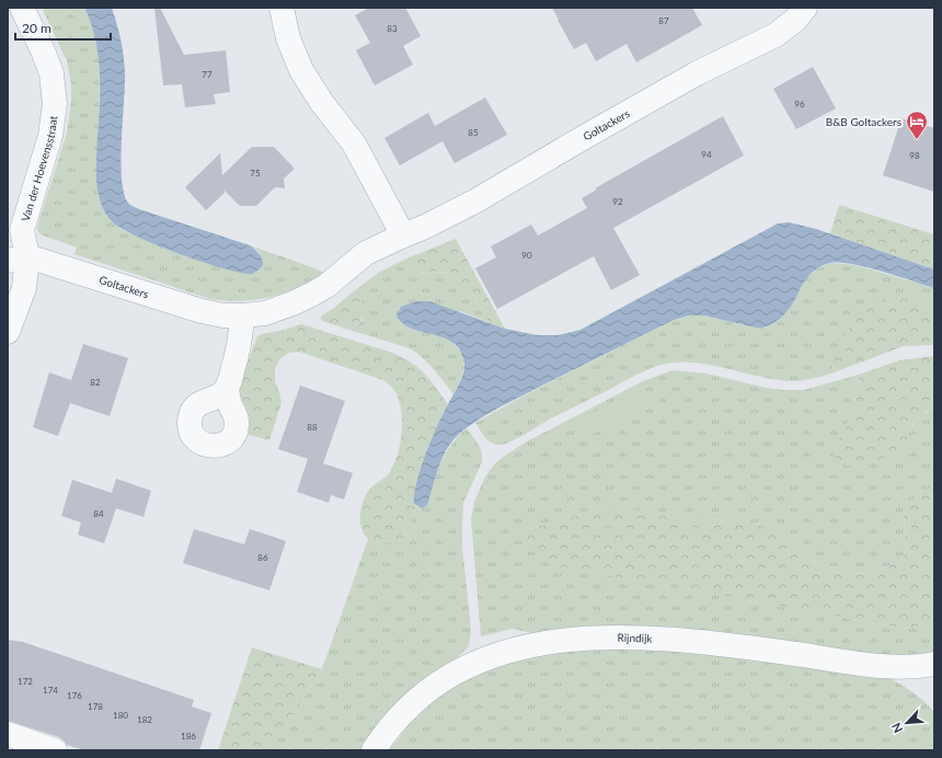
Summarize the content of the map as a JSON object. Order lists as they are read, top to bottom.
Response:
{
  "streets": {
    "street": ["Goltackers", "Van der Hoevensstraat", "Rijndijk"]
  },
  "crossings": [
    ["Goltackers", "Van der Hoevensstraat"]
  ],
  "places": {
    "hotel": ["B&B Goltackers"]
  },
  "house_numbers": [
    "87",
    "83",
    "77",
    "96",
    "85",
    "94",
    "98",
    "75",
    "92",
    "90",
    "82",
    "88",
    "84",
    "86",
    "172",
    "174",
    "176",
    "178",
    "180",
    "182",
    "186"
  ],
  "scale_bar": "20 m",
  "north": "bottom left"
}
